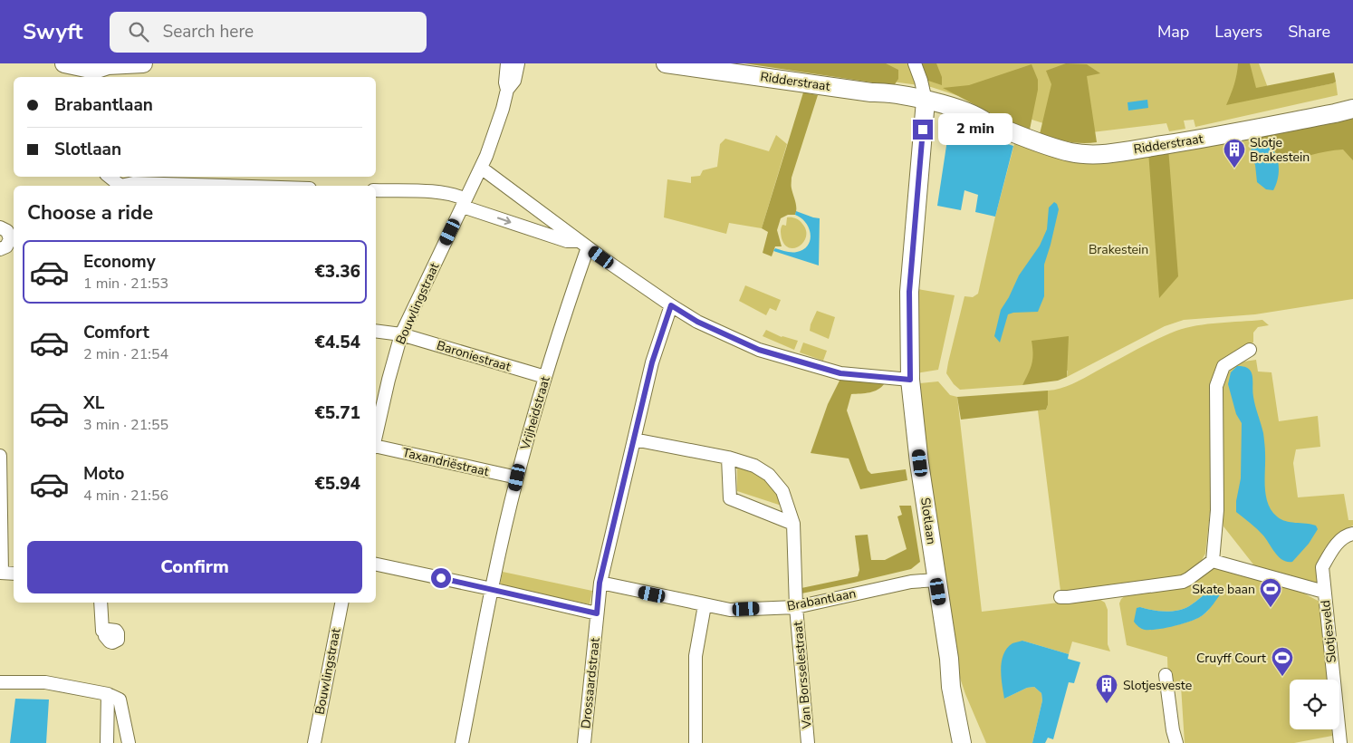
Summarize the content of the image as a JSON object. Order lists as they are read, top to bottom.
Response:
{
  "streets": {
    "street": [
      "Ridderstraat",
      "Bouwlingstraat",
      "Baroniestraat",
      "Vrijheidstraat",
      "Taxandriëstraat",
      "Slotlaan",
      "Brabantlaan",
      "Slotjesveld",
      "Van Borsselestraat",
      "Drossaardstraat"
    ]
  },
  "crossings": [
    ["Ridderstraat", "Slotlaan"],
    ["Bouwlingstraat", "Baroniestraat"],
    ["Baroniestraat", "Vrijheidstraat"],
    ["Vrijheidstraat", "Taxandriëstraat"],
    ["Slotlaan", "Brabantlaan"],
    ["Brabantlaan", "Van Borsselestraat"],
    ["Brabantlaan", "Drossaardstraat"],
    ["Van Borsselestraat", "Drossaardstraat"]
  ],
  "parks": ["Brakestein"],
  "places": {
    "building": ["Slotje Brakestein", "Slotjesveste"],
    "sports": ["Skate baan", "Cruyff Court"]
  },
  "page": {
    "header": "Swyft",
    "search": "Search here",
    "nav": ["Map", "Layers", "Share"],
    "banner": ["Brabantlaan", "Slotlaan"],
    "bubble": "2 min",
    "heading": "Choose a ride",
    "list": [
      {
        "name": "Economy",
        "note": "1 min · 21:53",
        "value": "€3.36"
      },
      {
        "name": "Comfort",
        "note": "2 min · 21:54",
        "value": "€4.54"
      },
      {
        "name": "XL",
        "note": "3 min · 21:55",
        "value": "€5.71"
      },
      {
        "name": "Moto",
        "note": "4 min · 21:56",
        "value": "€5.94"
      }
    ],
    "buttons": "Confirm"
  }
}
